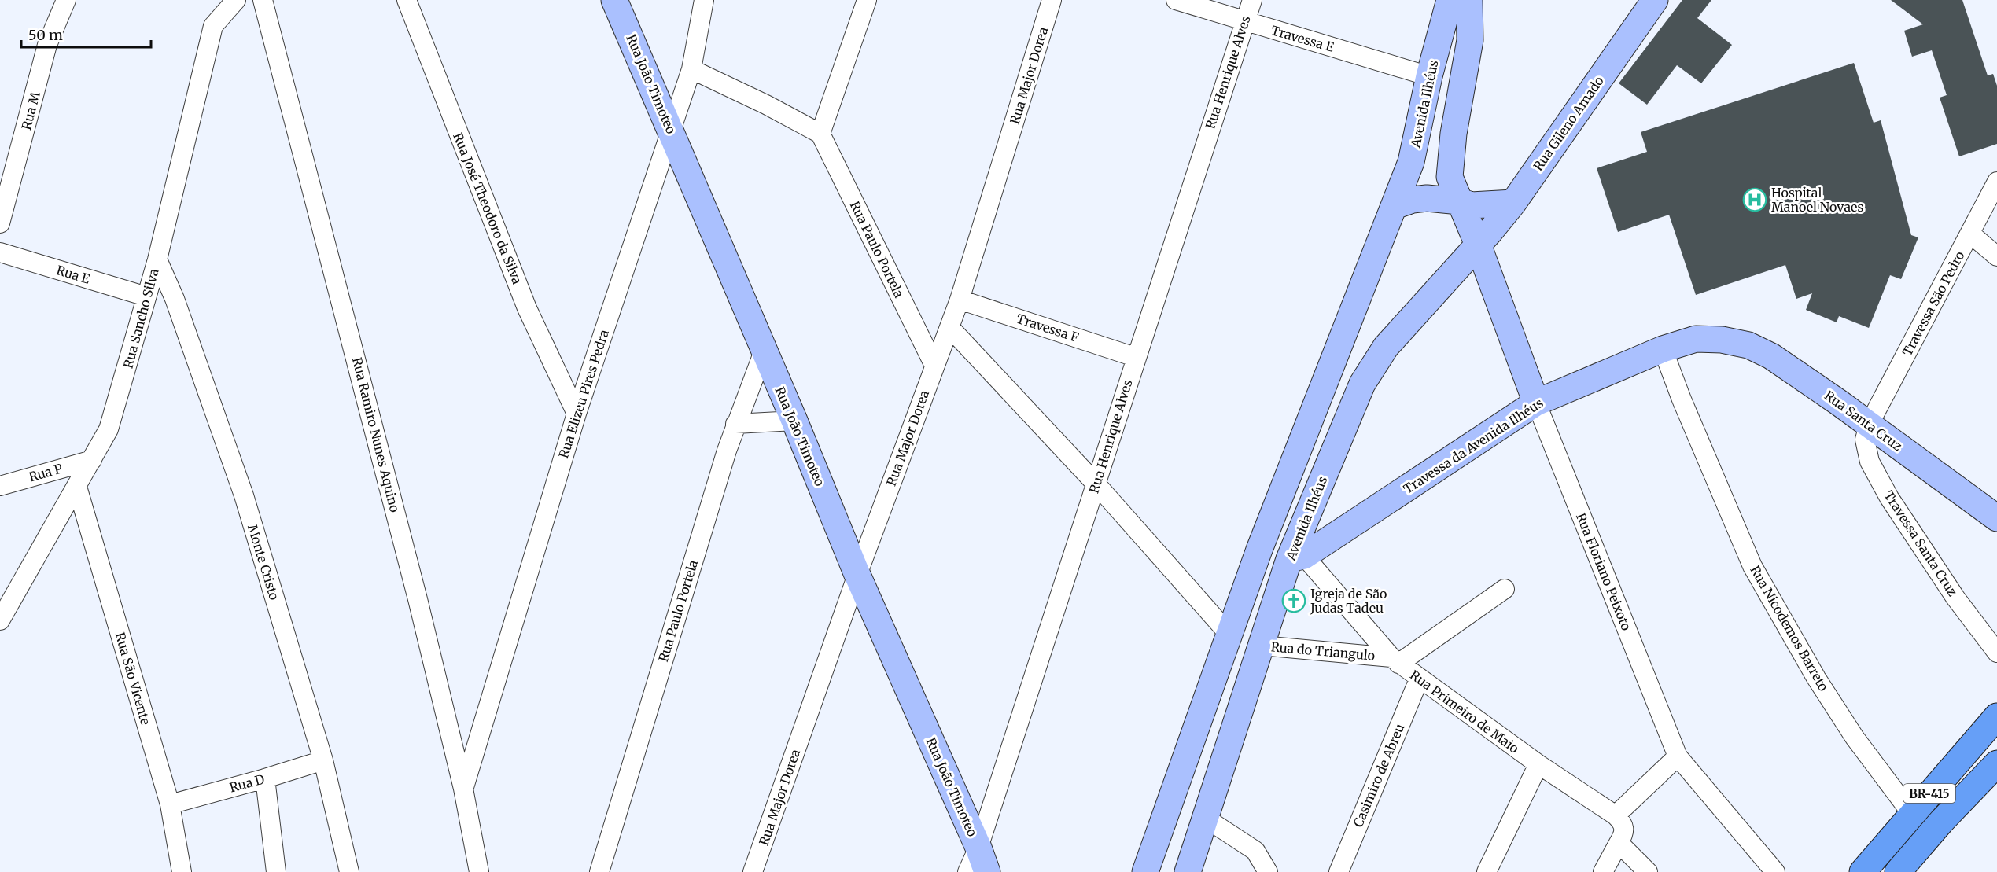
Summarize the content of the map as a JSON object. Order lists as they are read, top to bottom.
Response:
{
  "streets": {
    "main road": [
      "Rua João Timoteo",
      "Avenida Ilhéus",
      "Rua Gileno Amado",
      "Rua Santa Cruz",
      "Travessa da Avenida Ilhéus",
      "Rua Floriano Peixoto",
      "BR-415"
    ],
    "street": [
      "Travessa E",
      "Rua Henrique Alves",
      "Rua Major Dorea",
      "Rua M",
      "Rua José Theodoro da Silva",
      "Rua Paulo Portela",
      "Rua E",
      "Travessa São Pedro",
      "Rua Sancho Silva",
      "Travessa F",
      "Rua Elizeu Pires Pedra",
      "Rua Ramiro Nunes Aquino",
      "Rua P",
      "Travessa Santa Cruz",
      "Monte Cristo",
      "Rua Nicodemos Barreto",
      "Rua do Triangulo",
      "Rua São Vicente",
      "Rua Primeiro de Maio",
      "Casimiro de Abreu",
      "Rua D"
    ]
  },
  "crossings": [
    ["Travessa E", "Rua Henrique Alves"],
    ["Travessa E", "Avenida Ilhéus"],
    ["Rua Henrique Alves", "Rua João Timoteo"],
    ["Rua Henrique Alves", "Travessa F"],
    ["Rua Major Dorea", "Rua João Timoteo"],
    ["Rua Major Dorea", "Rua Paulo Portela"],
    ["Rua Major Dorea", "Travessa F"],
    ["Rua João Timoteo", "Rua Paulo Portela"],
    ["Rua João Timoteo", "Rua Elizeu Pires Pedra"],
    ["Avenida Ilhéus", "Rua Gileno Amado"],
    ["Avenida Ilhéus", "Travessa da Avenida Ilhéus"],
    ["Avenida Ilhéus", "Rua Floriano Peixoto"],
    ["Avenida Ilhéus", "Rua do Triangulo"],
    ["Rua Gileno Amado", "Rua Floriano Peixoto"],
    ["Rua José Theodoro da Silva", "Rua Elizeu Pires Pedra"],
    ["Rua E", "Rua Sancho Silva"],
    ["Travessa São Pedro", "Rua Santa Cruz"],
    ["Travessa São Pedro", "Travessa Santa Cruz"],
    ["Rua Sancho Silva", "Rua P"],
    ["Rua Sancho Silva", "Monte Cristo"],
    ["Rua Sancho Silva", "Rua São Vicente"],
    ["Rua Elizeu Pires Pedra", "Rua Ramiro Nunes Aquino"],
    ["Rua Santa Cruz", "Travessa da Avenida Ilhéus"],
    ["Rua Santa Cruz", "Travessa Santa Cruz"],
    ["Travessa da Avenida Ilhéus", "Rua Floriano Peixoto"],
    ["Travessa da Avenida Ilhéus", "Rua Nicodemos Barreto"],
    ["Travessa da Avenida Ilhéus", "Rua do Triangulo"],
    ["Monte Cristo", "Rua D"],
    ["Rua Nicodemos Barreto", "BR-415"],
    ["Rua do Triangulo", "Rua Primeiro de Maio"],
    ["Rua São Vicente", "Rua D"],
    ["Rua Primeiro de Maio", "Casimiro de Abreu"]
  ],
  "places": {
    "hospital": ["Hospital Manoel Novaes"],
    "church": ["Igreja de São Judas Tadeu"]
  },
  "scale_bar": "50 m"
}
